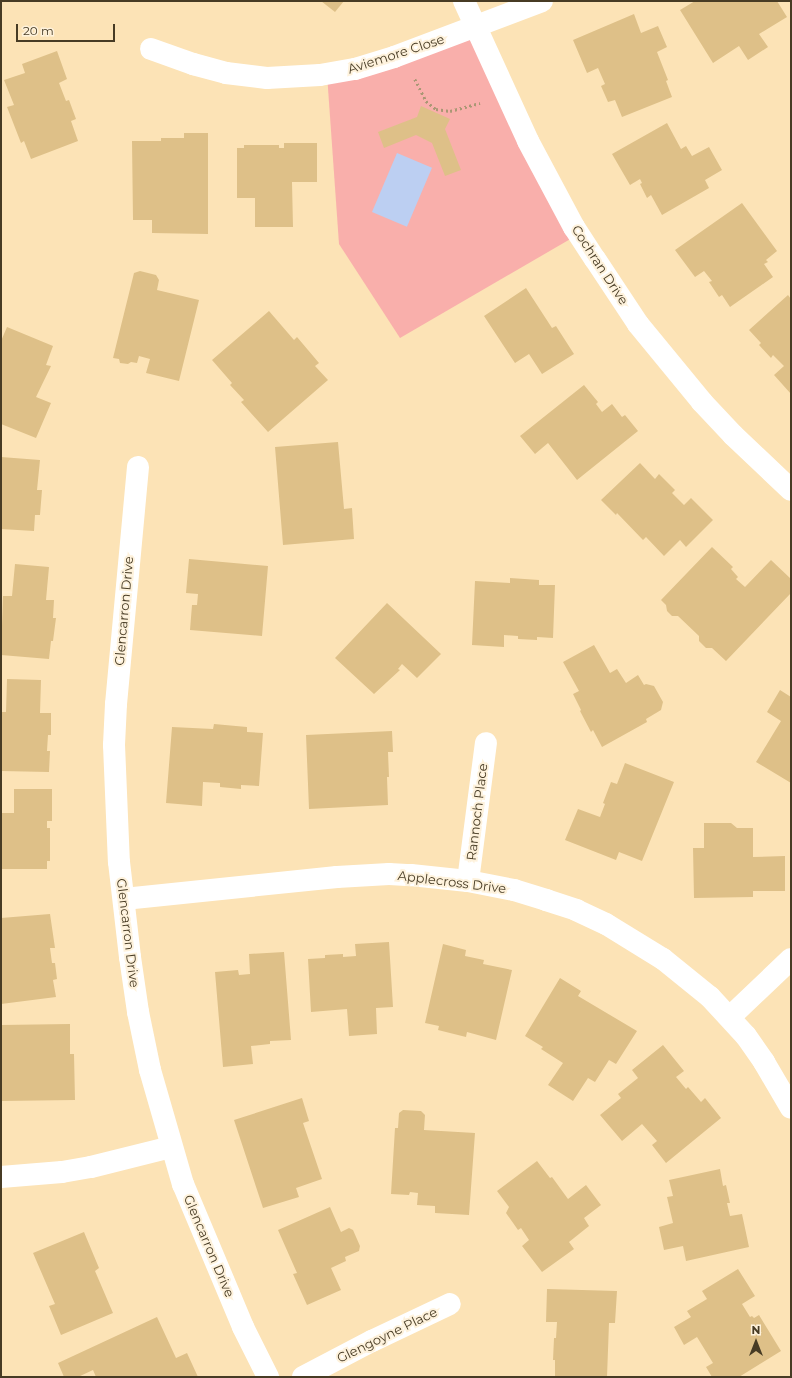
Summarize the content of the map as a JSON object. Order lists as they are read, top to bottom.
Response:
{
  "streets": {
    "street": [
      "Aviemore Close",
      "Cochran Drive",
      "Glencarron Drive",
      "Rannoch Place",
      "Applecross Drive",
      "Glengoyne Place"
    ]
  },
  "crossings": [
    ["Aviemore Close", "Cochran Drive"],
    ["Glencarron Drive", "Applecross Drive"],
    ["Rannoch Place", "Applecross Drive"]
  ],
  "scale_bar": "20 m",
  "north": "top"
}
